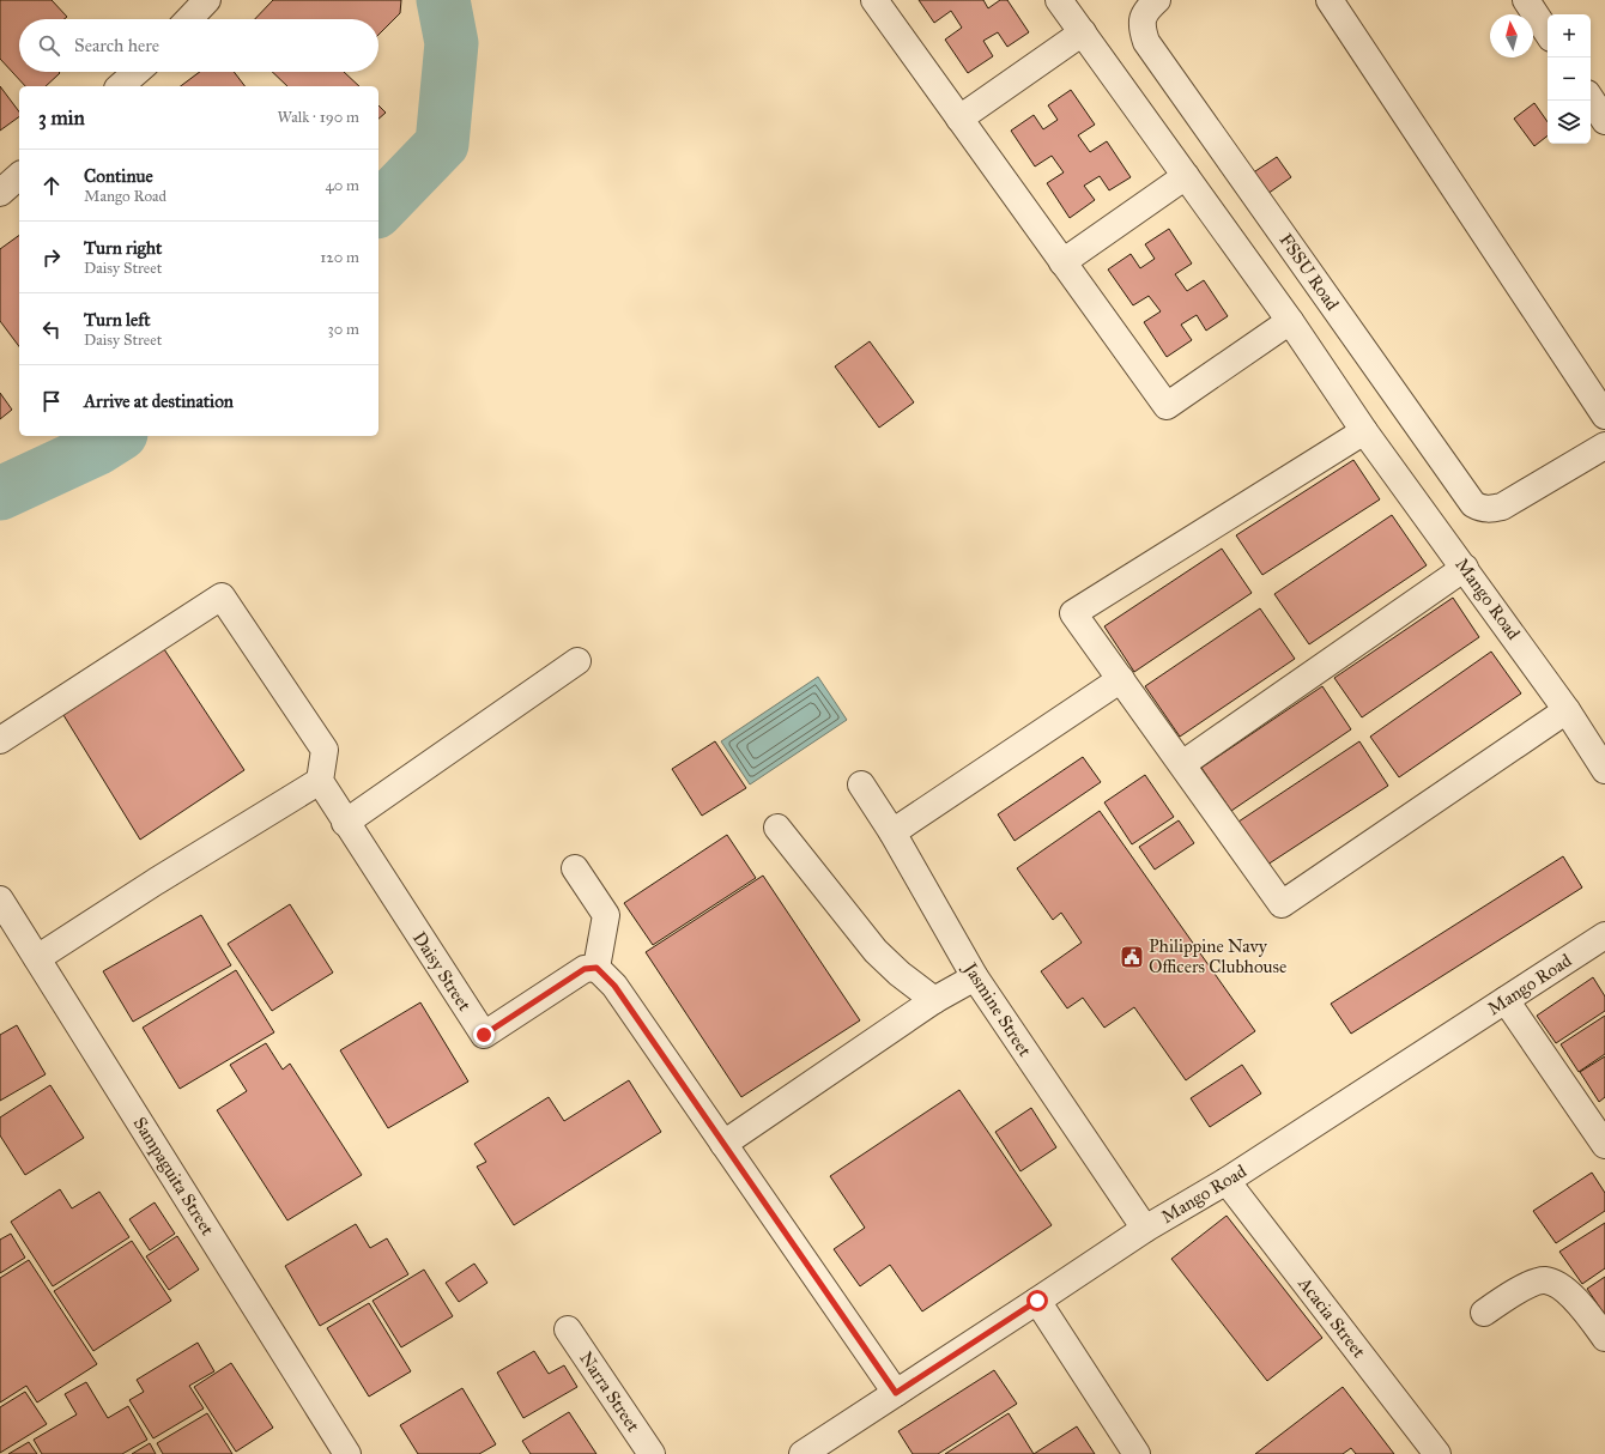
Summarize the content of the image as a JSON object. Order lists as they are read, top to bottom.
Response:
{
  "streets": {
    "street": [
      "FSSU Road",
      "Mango Road",
      "Daisy Street",
      "Jasmine Street",
      "Sampaguita Street",
      "Acacia Street",
      "Narra Street"
    ]
  },
  "crossings": [
    ["Mango Road", "Jasmine Street"],
    ["Mango Road", "Acacia Street"]
  ],
  "places": {
    "public building": ["Philippine Navy Officers Clubhouse"]
  },
  "north": "top",
  "page": {
    "map_buttons": ["+", "−"],
    "search": "Search here",
    "heading": ["3 min", "Walk · 190 m"],
    "list": [
      ["Continue", "Mango Road", "40 m"],
      ["Turn right", "Daisy Street", "120 m"],
      ["Turn left", "Daisy Street", "30 m"],
      "Arrive at destination"
    ]
  }
}
